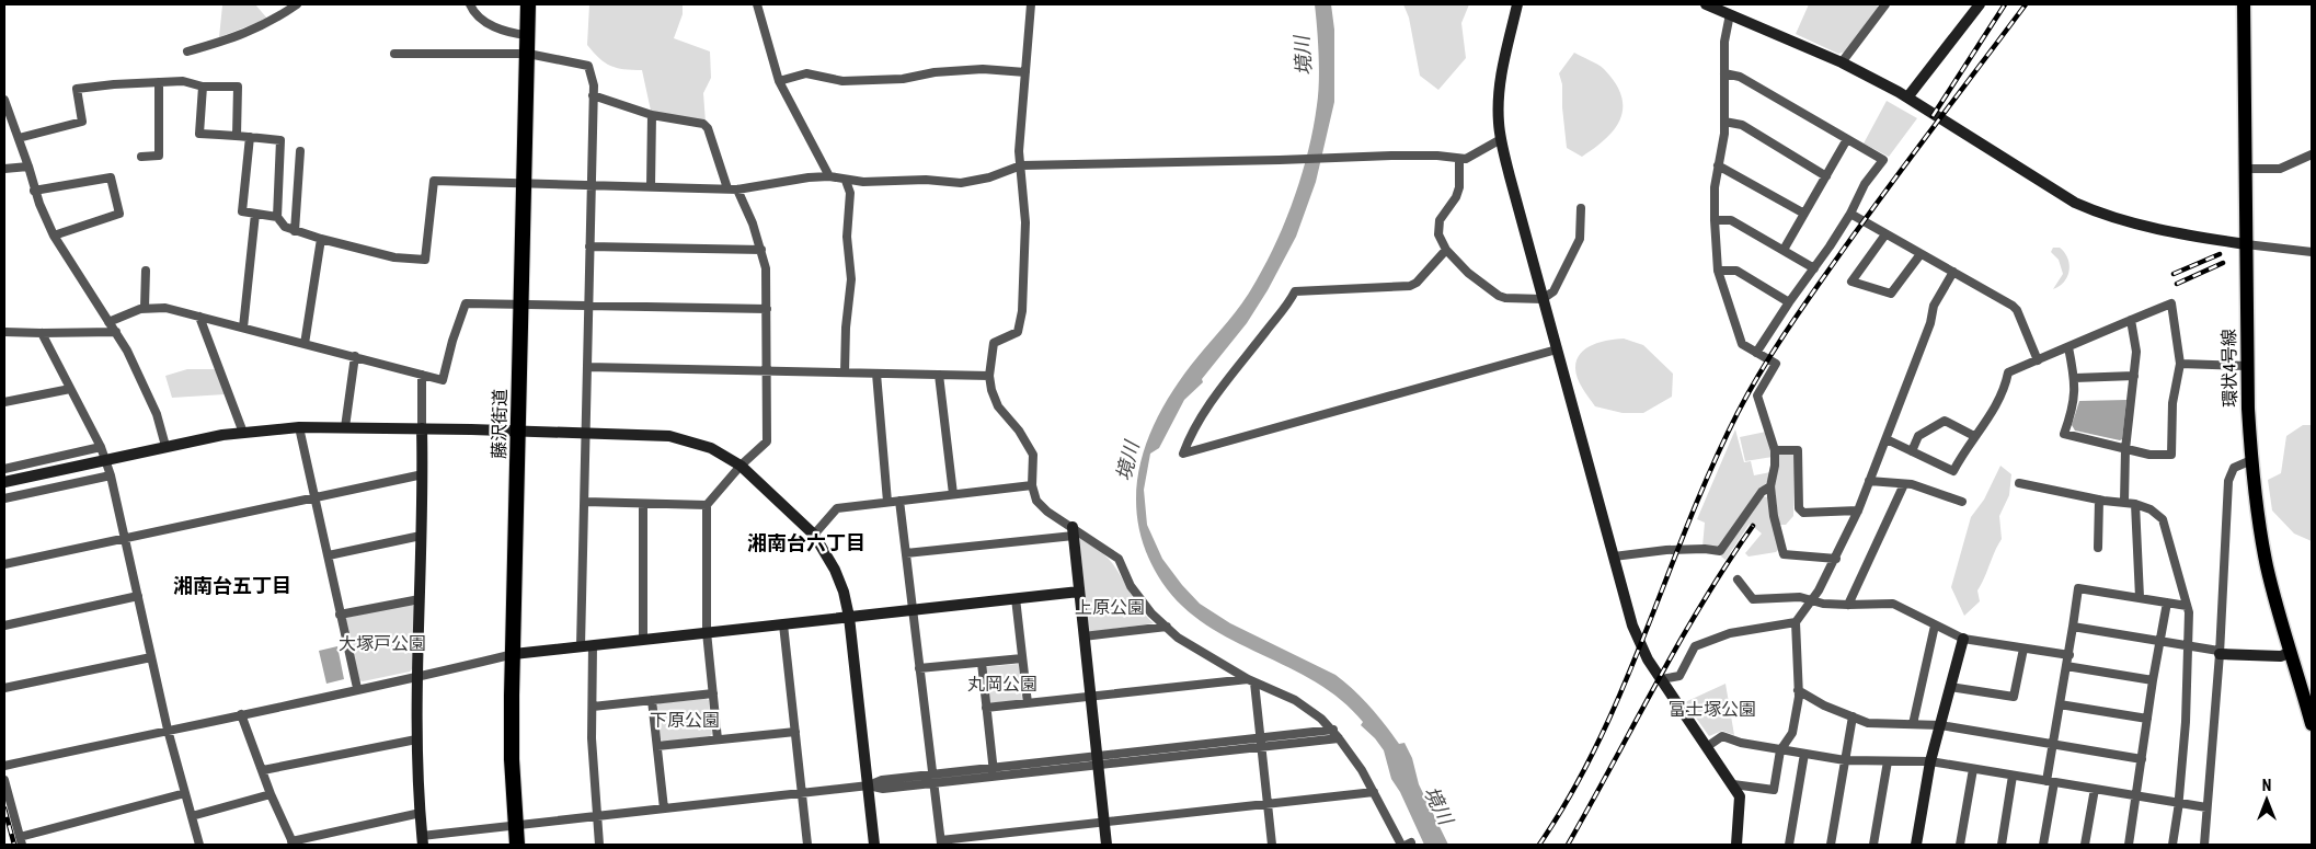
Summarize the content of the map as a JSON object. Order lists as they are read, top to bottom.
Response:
{
  "streets": {
    "highway": ["藤沢街道"],
    "main road": ["環状4号線"]
  },
  "districts": ["湘南台六丁目", "湘南台五丁目"],
  "water": ["境川"],
  "parks": [
    "上原公園",
    "大塚戸公園",
    "丸岡公園",
    "富士塚公園",
    "下原公園"
  ],
  "north": "top"
}
